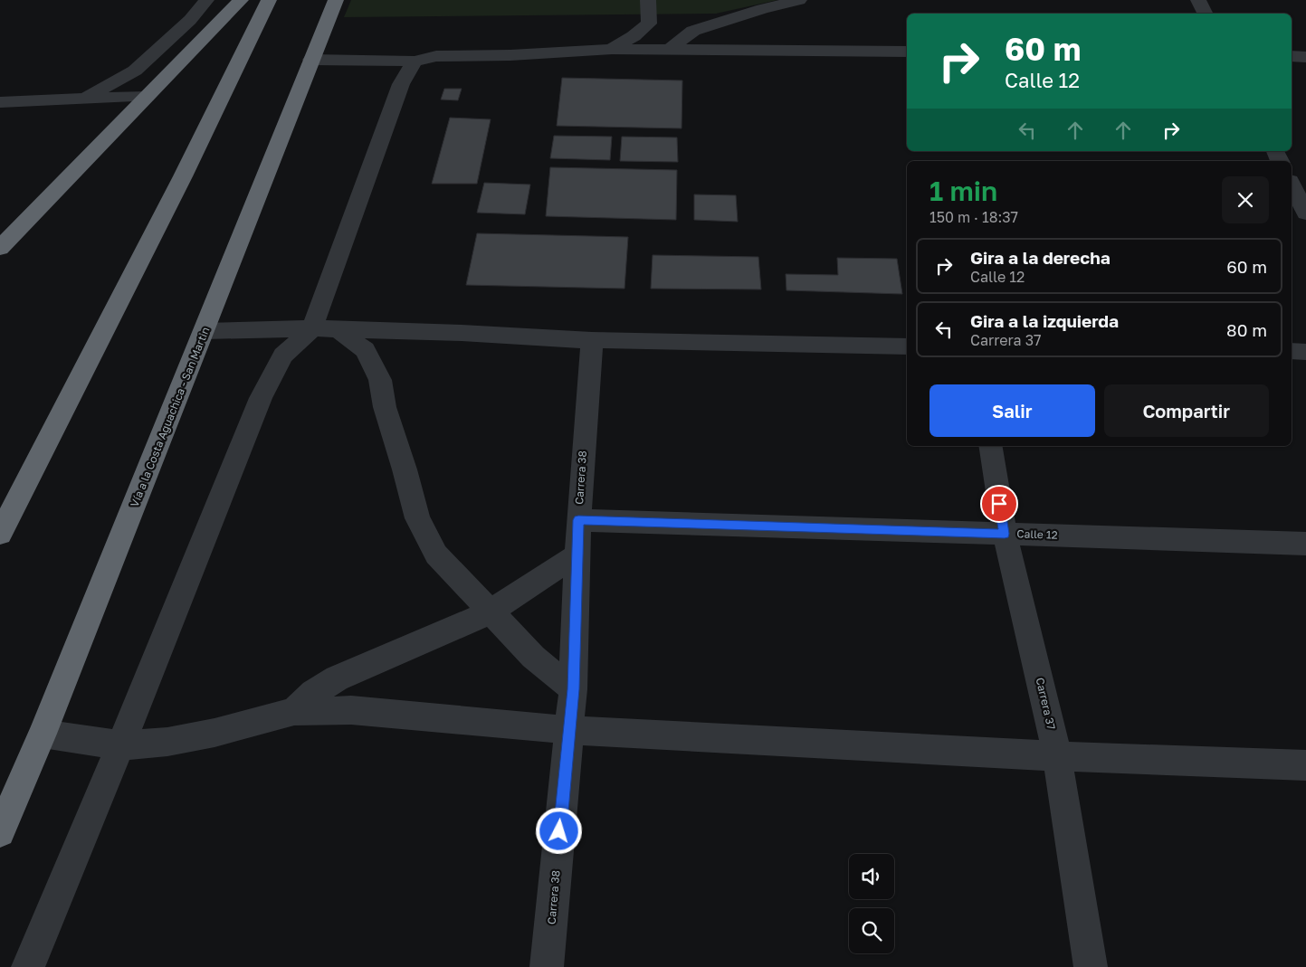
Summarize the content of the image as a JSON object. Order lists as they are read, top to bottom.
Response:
{
  "streets": {
    "highway": ["Vía a la Costa Aguachica - San Martin"],
    "street": ["Carrera 38", "Calle 12", "Carrera 37"]
  },
  "crossings": [
    ["Carrera 38", "Calle 12"],
    ["Calle 12", "Carrera 37"]
  ],
  "page": {
    "turn": ["60 m", "Calle 12"],
    "heading": ["1 min", "150 m · 18:37"],
    "list": [
      {
        "name": "Gira a la derecha",
        "note": "Calle 12",
        "value": "60 m"
      },
      {
        "name": "Gira a la izquierda",
        "note": "Carrera 37",
        "value": "80 m"
      }
    ],
    "buttons": ["Salir", "Compartir"]
  }
}
